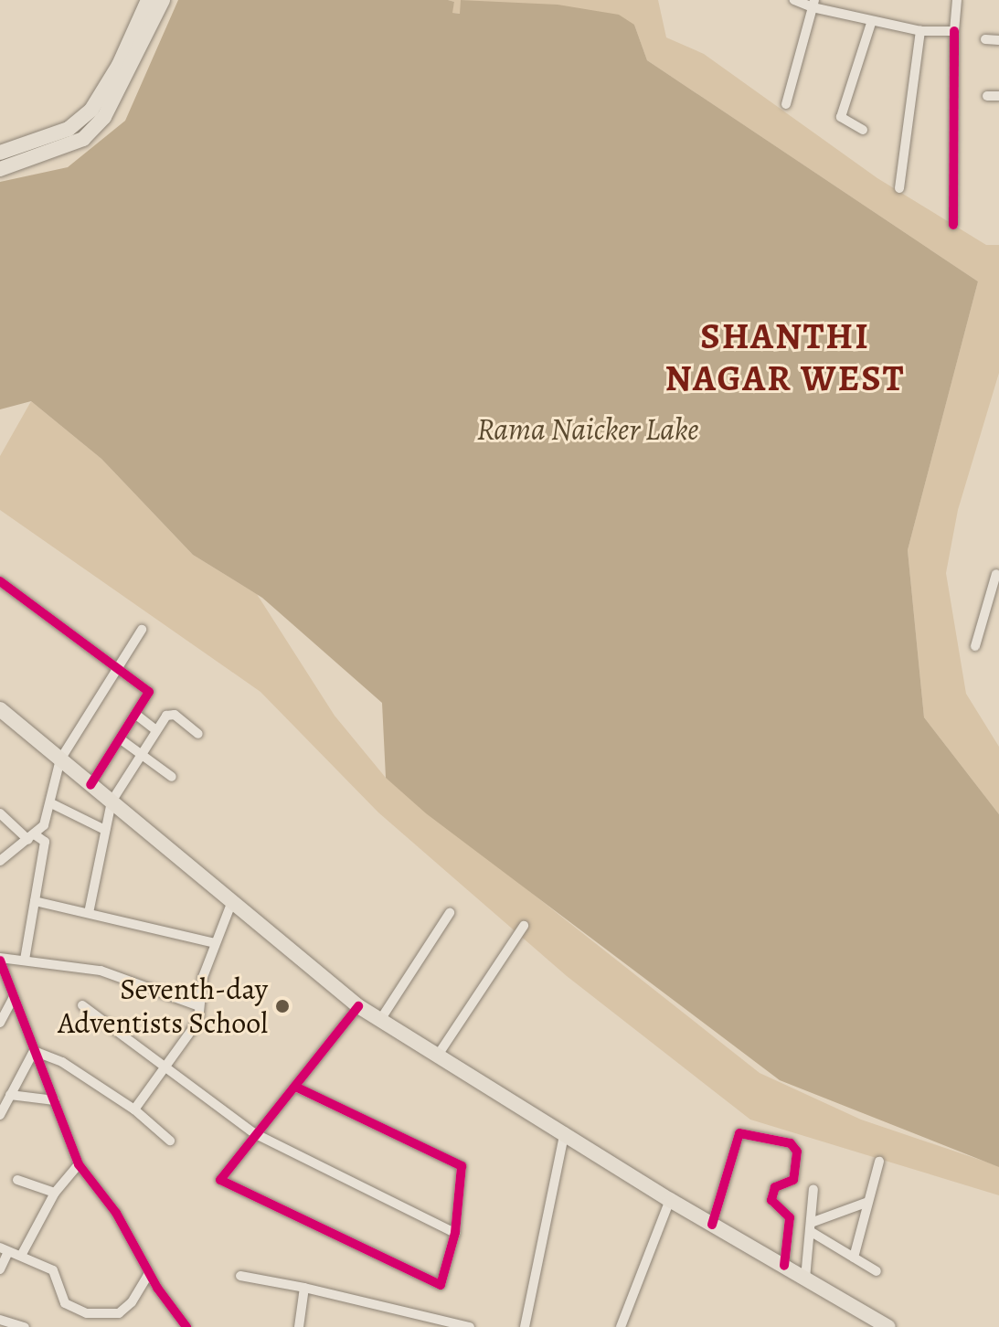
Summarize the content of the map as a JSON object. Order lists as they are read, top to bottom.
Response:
{
  "districts": ["SHANTHI NAGAR WEST"],
  "water": ["Rama Naicker Lake"],
  "places": ["Seventh-day Adventists School"]
}
